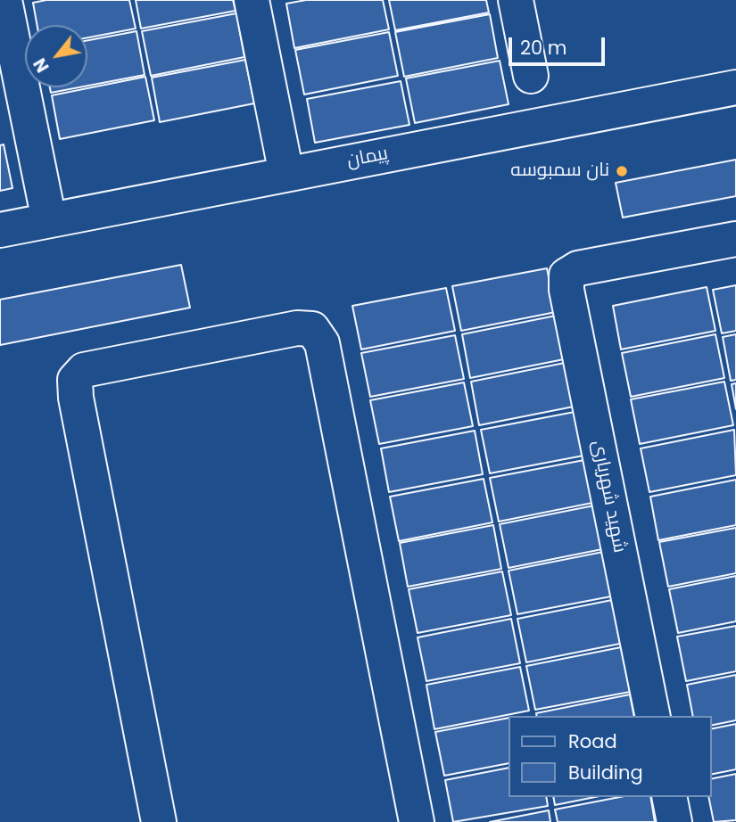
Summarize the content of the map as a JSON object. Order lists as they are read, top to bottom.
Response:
{
  "streets": {
    "street": ["پیمان", "شهید شهریاری"]
  },
  "places": ["نان سمبوسه"],
  "legend": ["Road", "Building"],
  "scale_bar": "20 m",
  "north": "bottom left"
}
